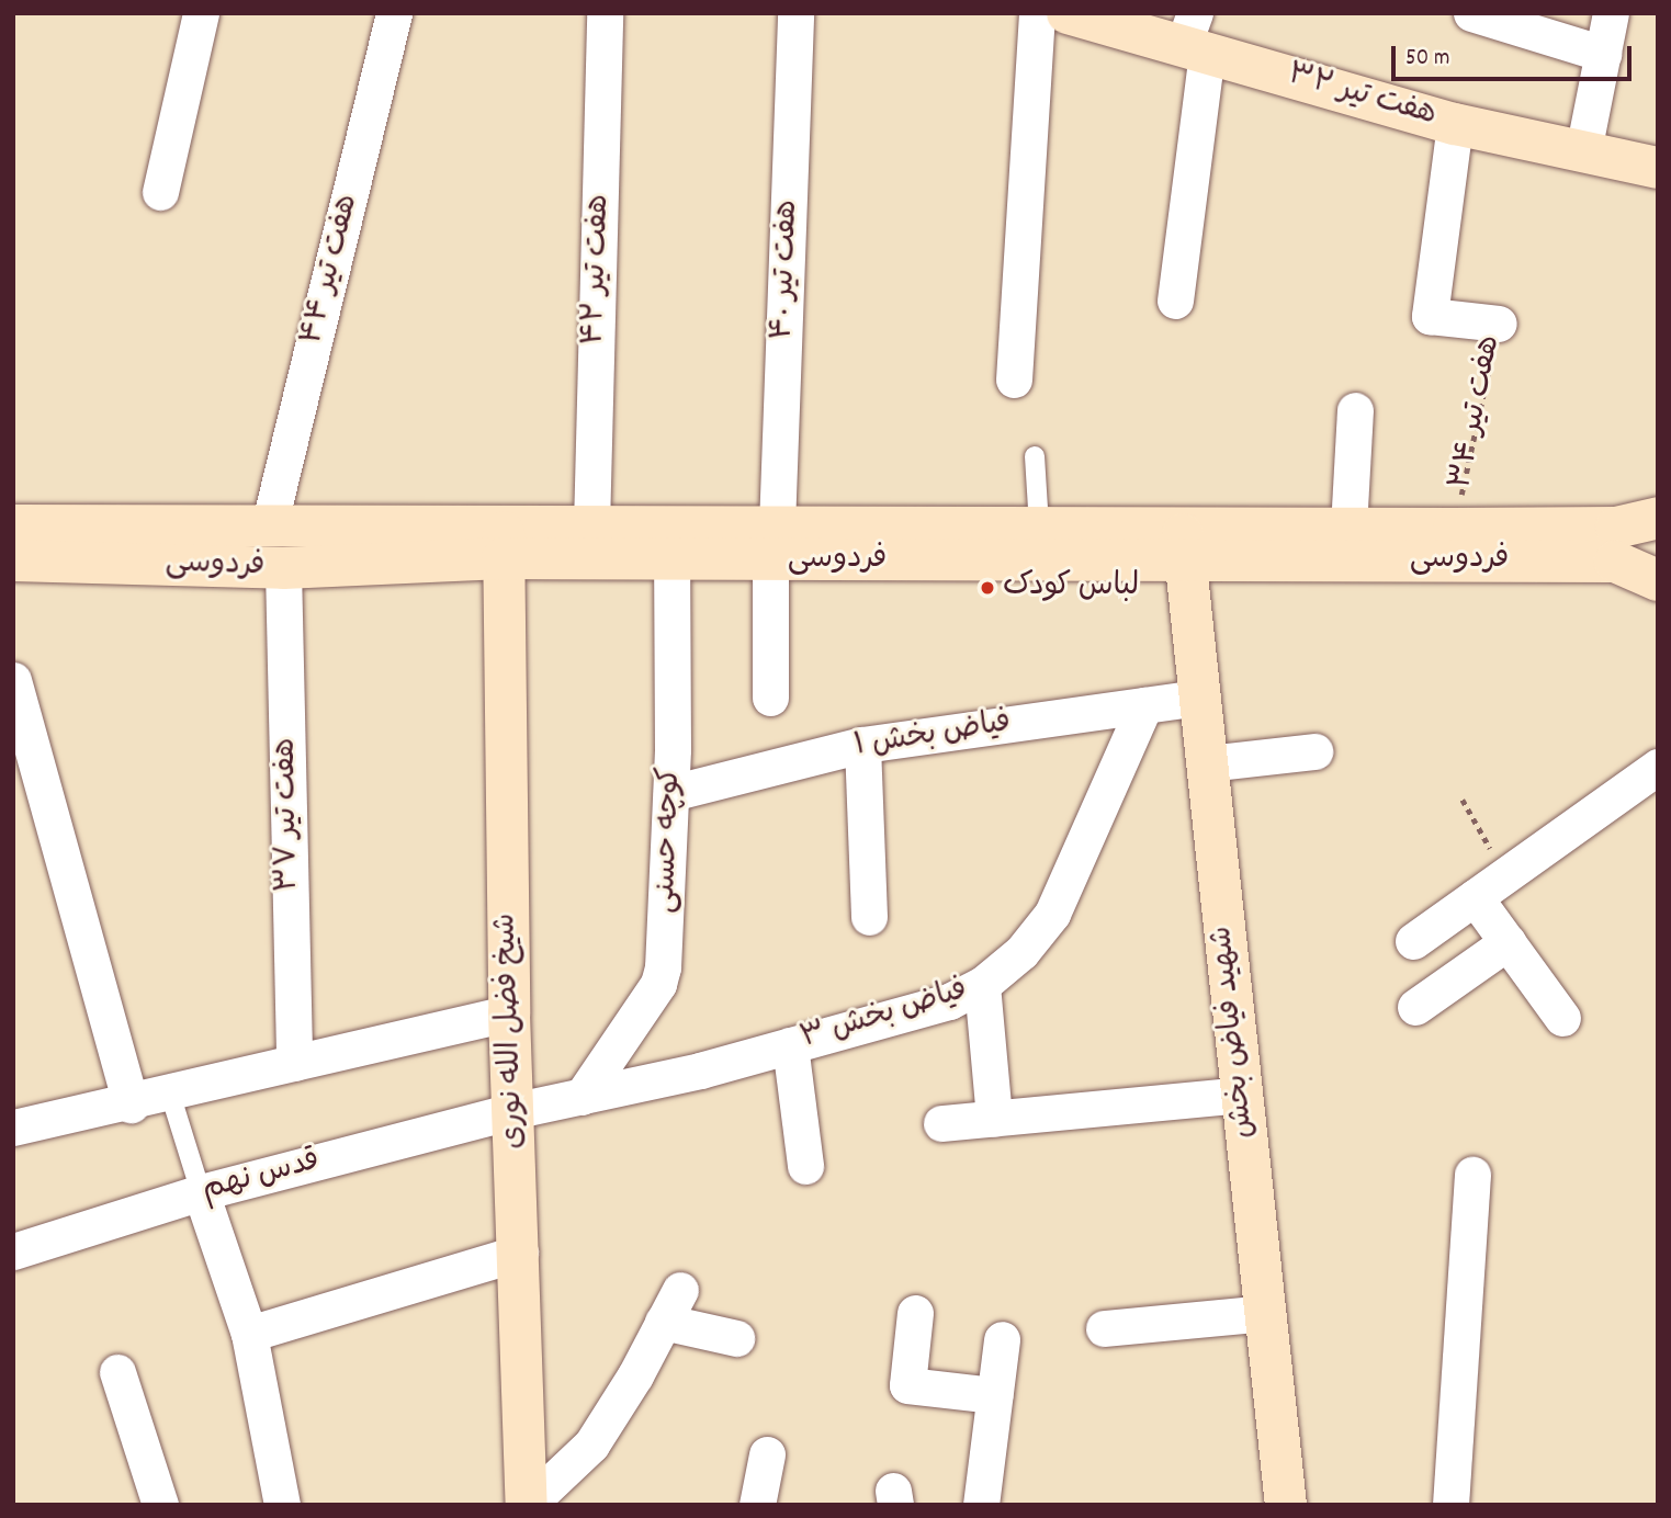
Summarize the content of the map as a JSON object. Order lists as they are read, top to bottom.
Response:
{
  "streets": {
    "main road": [
      "هفت تیر ۳۲",
      "فردوسی",
      "شیخ فضل الله نوری",
      "شهید فیاض بخش"
    ],
    "street": [
      "هفت تیر ۴۴",
      "هفت تیر ۴۲",
      "هفت تیر ۴۰",
      "هفت تیر ۳۴",
      "فیاض بخش ۱",
      "هفت تیر ۳۷",
      "کوچه حسنی",
      "فیاض بخش ۳",
      "قدس نهم"
    ]
  },
  "crossings": [
    ["هفت تیر ۳۲", "هفت تیر ۳۴"],
    ["هفت تیر ۴۴", "فردوسی"],
    ["هفت تیر ۴۲", "فردوسی"],
    ["هفت تیر ۴۰", "فردوسی"],
    ["هفت تیر ۳۴", "فردوسی"],
    ["فردوسی", "هفت تیر ۳۷"],
    ["فردوسی", "کوچه حسنی"],
    ["فردوسی", "شیخ فضل الله نوری"],
    ["فردوسی", "شهید فیاض بخش"],
    ["فیاض بخش ۱", "کوچه حسنی"],
    ["فیاض بخش ۱", "فیاض بخش ۳"],
    ["فیاض بخش ۱", "شهید فیاض بخش"],
    ["کوچه حسنی", "فیاض بخش ۳"],
    ["فیاض بخش ۳", "شیخ فضل الله نوری"],
    ["فیاض بخش ۳", "قدس نهم"],
    ["شیخ فضل الله نوری", "قدس نهم"]
  ],
  "places": ["لباس کودک"],
  "scale_bar": "50 m"
}
